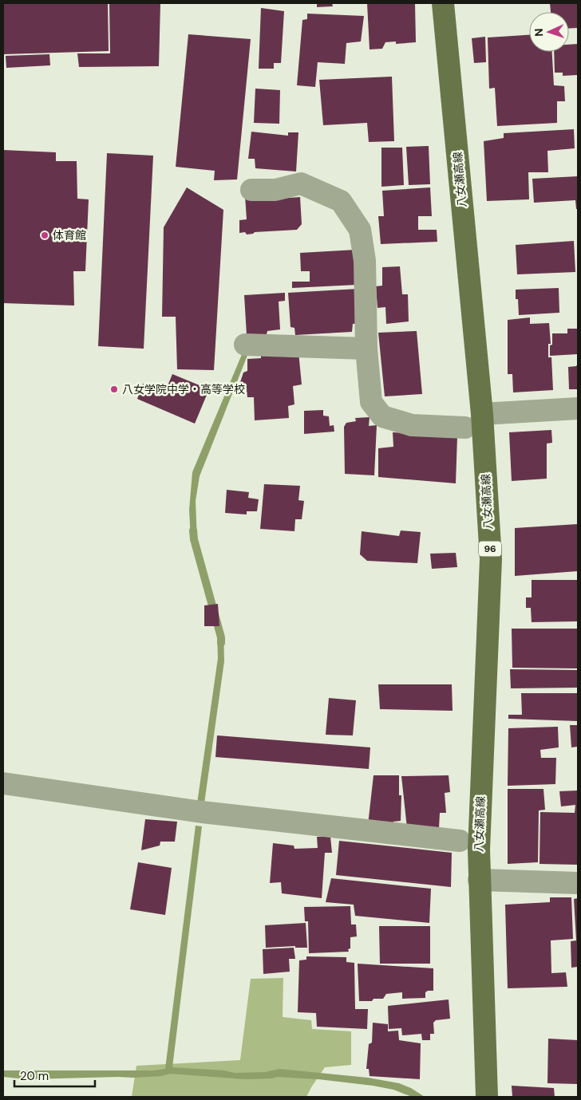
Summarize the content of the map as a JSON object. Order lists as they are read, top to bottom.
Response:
{
  "streets": {
    "main road": ["八女瀬高線", "96"]
  },
  "places": ["体育館", "八女学院中学・高等学校"],
  "scale_bar": "20 m",
  "north": "left"
}
